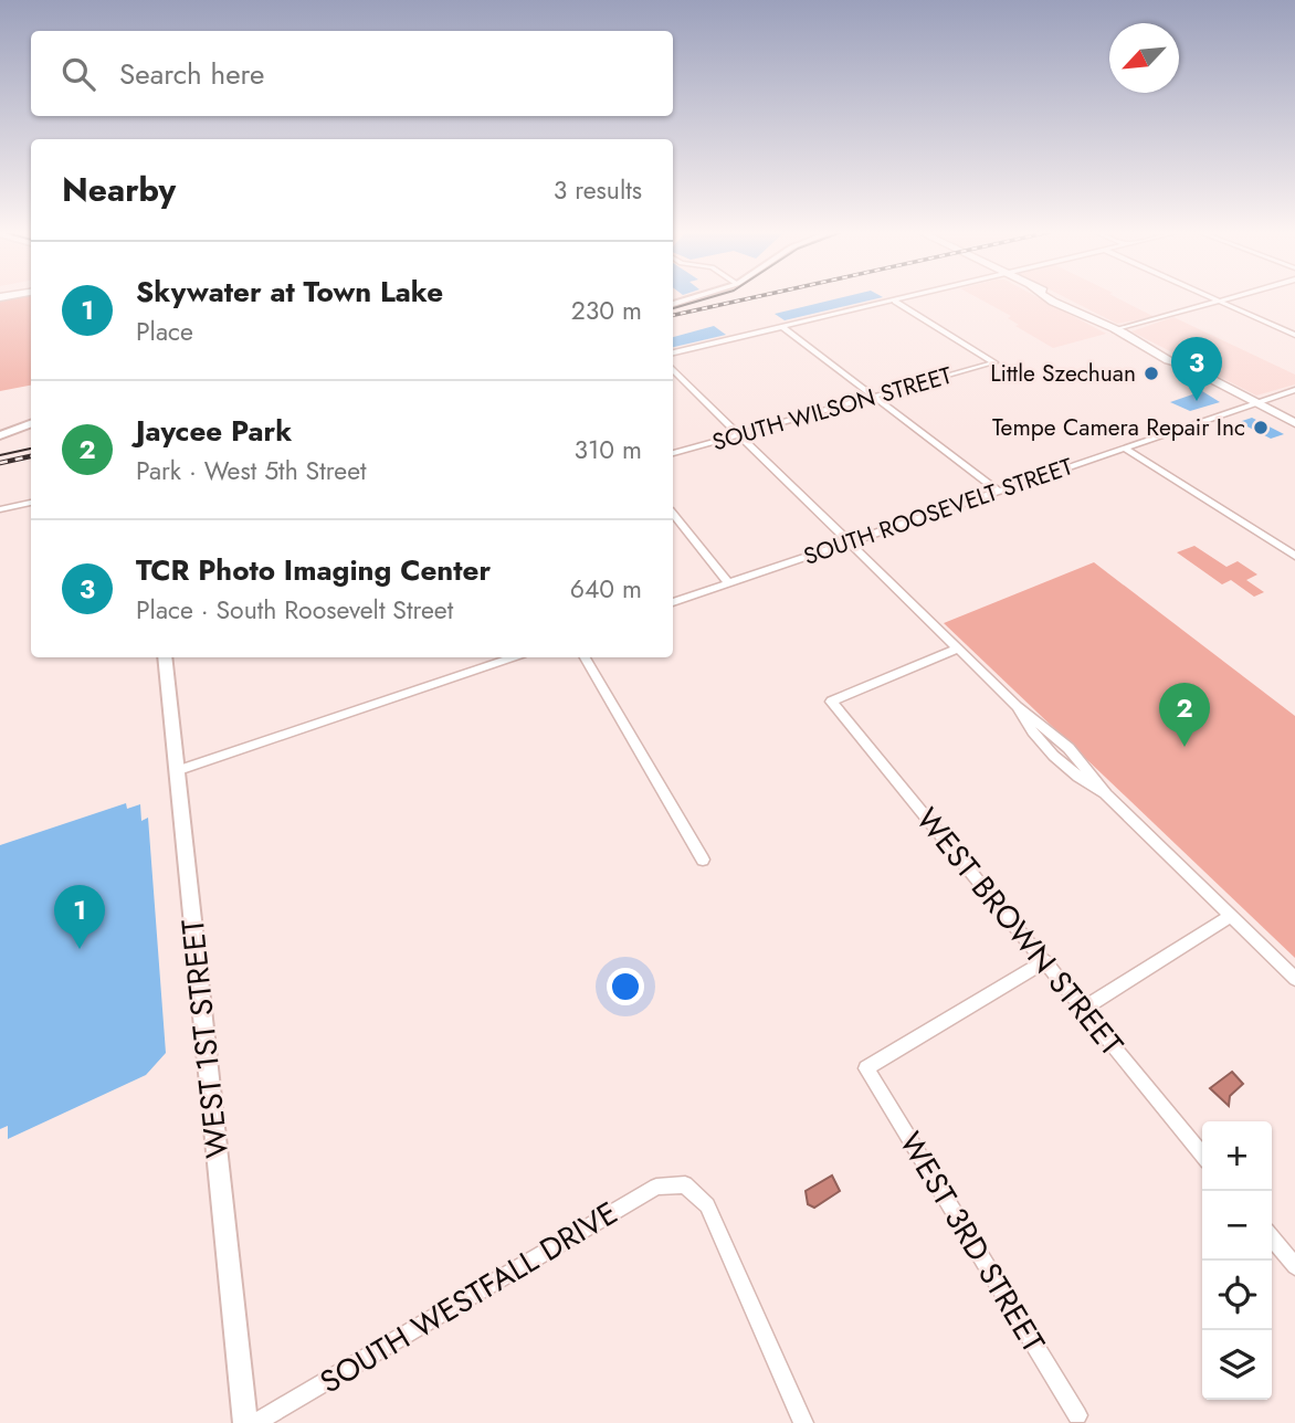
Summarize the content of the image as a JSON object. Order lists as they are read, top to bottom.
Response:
{
  "streets": {
    "street": [
      "SOUTH WILSON STREET",
      "SOUTH ROOSEVELT STREET",
      "WEST BROWN STREET",
      "WEST 1ST STREET",
      "WEST 3RD STREET",
      "SOUTH WESTFALL DRIVE"
    ]
  },
  "crossings": [
    ["WEST BROWN STREET", "WEST 3RD STREET"]
  ],
  "places": ["Little Szechuan", "Tempe Camera Repair Inc"],
  "north": "bottom left",
  "page": {
    "search": "Search here",
    "heading": ["Nearby", "3 results"],
    "list": [
      {
        "mark": "1",
        "name": "Skywater at Town Lake",
        "note": "Place",
        "value": "230 m"
      },
      {
        "mark": "2",
        "name": "Jaycee Park",
        "note": "Park · West 5th Street",
        "value": "310 m"
      },
      {
        "mark": "3",
        "name": "TCR Photo Imaging Center",
        "note": "Place · South Roosevelt Street",
        "value": "640 m"
      }
    ],
    "pins": ["3", "2", "1"],
    "map_buttons": ["+", "−"]
  }
}
